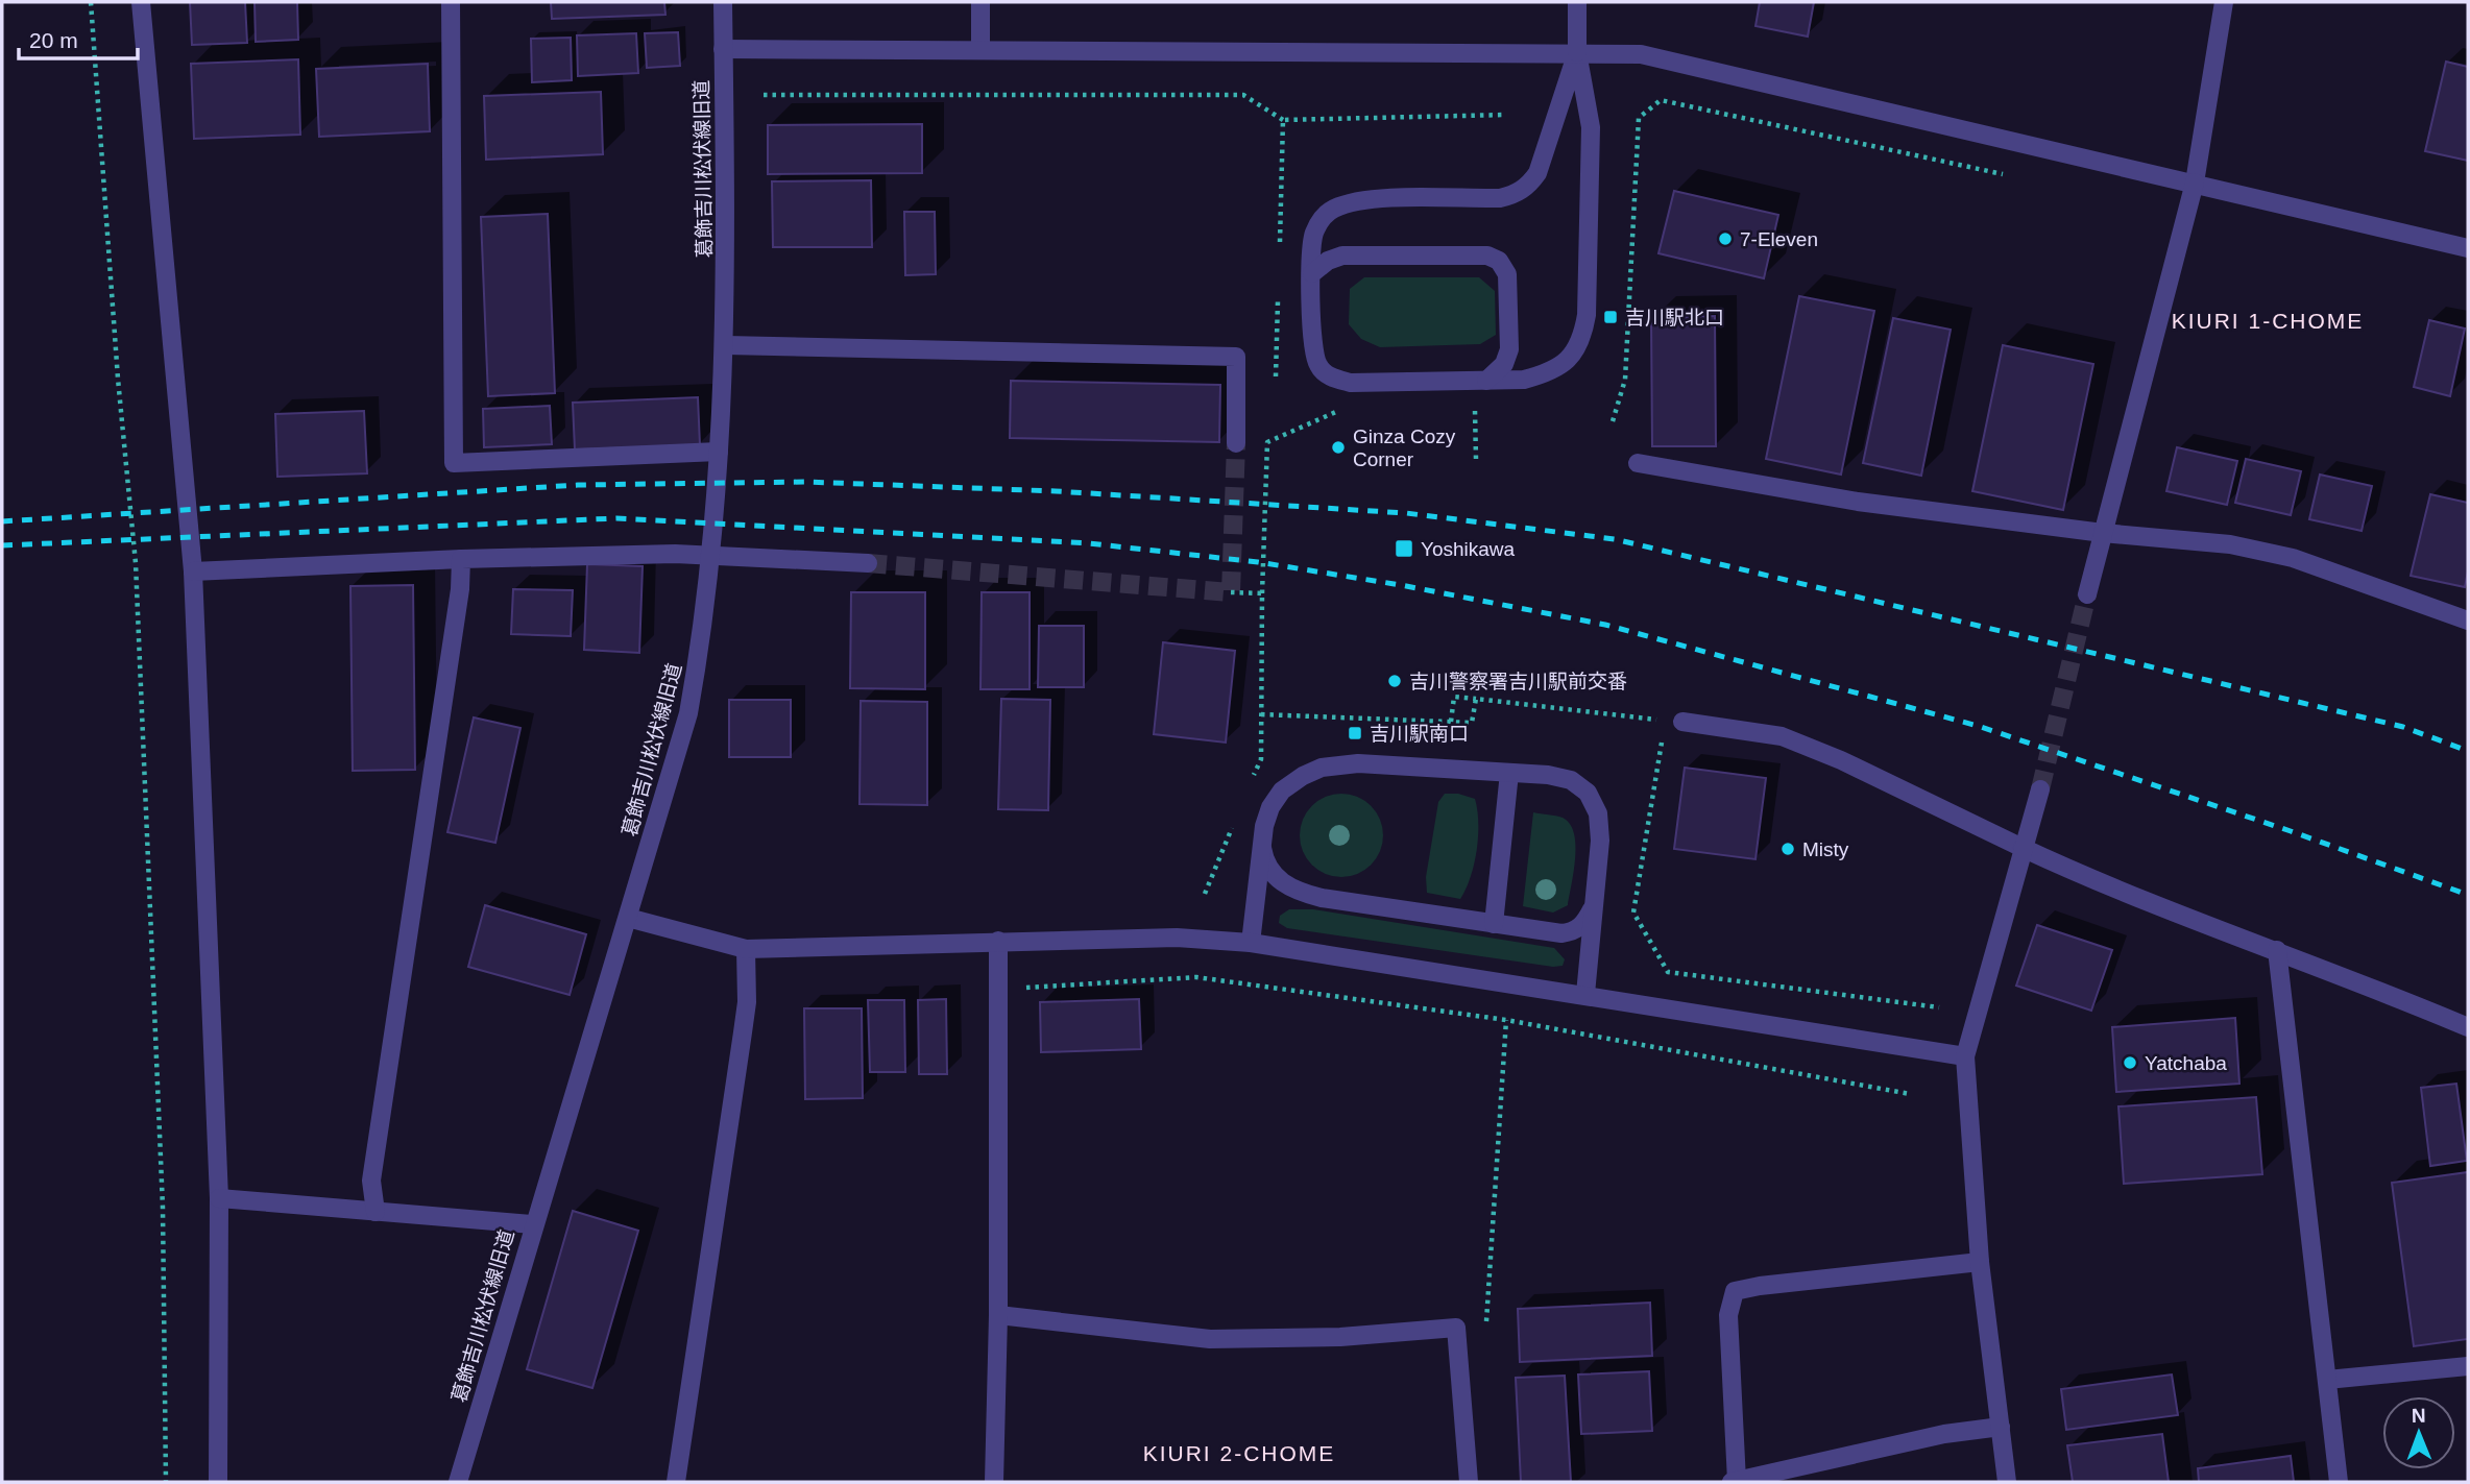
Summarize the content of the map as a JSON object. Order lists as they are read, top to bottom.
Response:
{
  "streets": {
    "street": ["葛飾吉川松伏線旧道"]
  },
  "districts": ["KIURI 1-CHOME", "KIURI 2-CHOME"],
  "places": {
    "other": [
      "7-Eleven",
      "Ginza Cozy Corner",
      "吉川警察署吉川駅前交番",
      "Misty",
      "Yatchaba"
    ],
    "transit": ["吉川駅北口", "Yoshikawa", "吉川駅南口"]
  },
  "scale_bar": "20 m",
  "north": "top"
}
